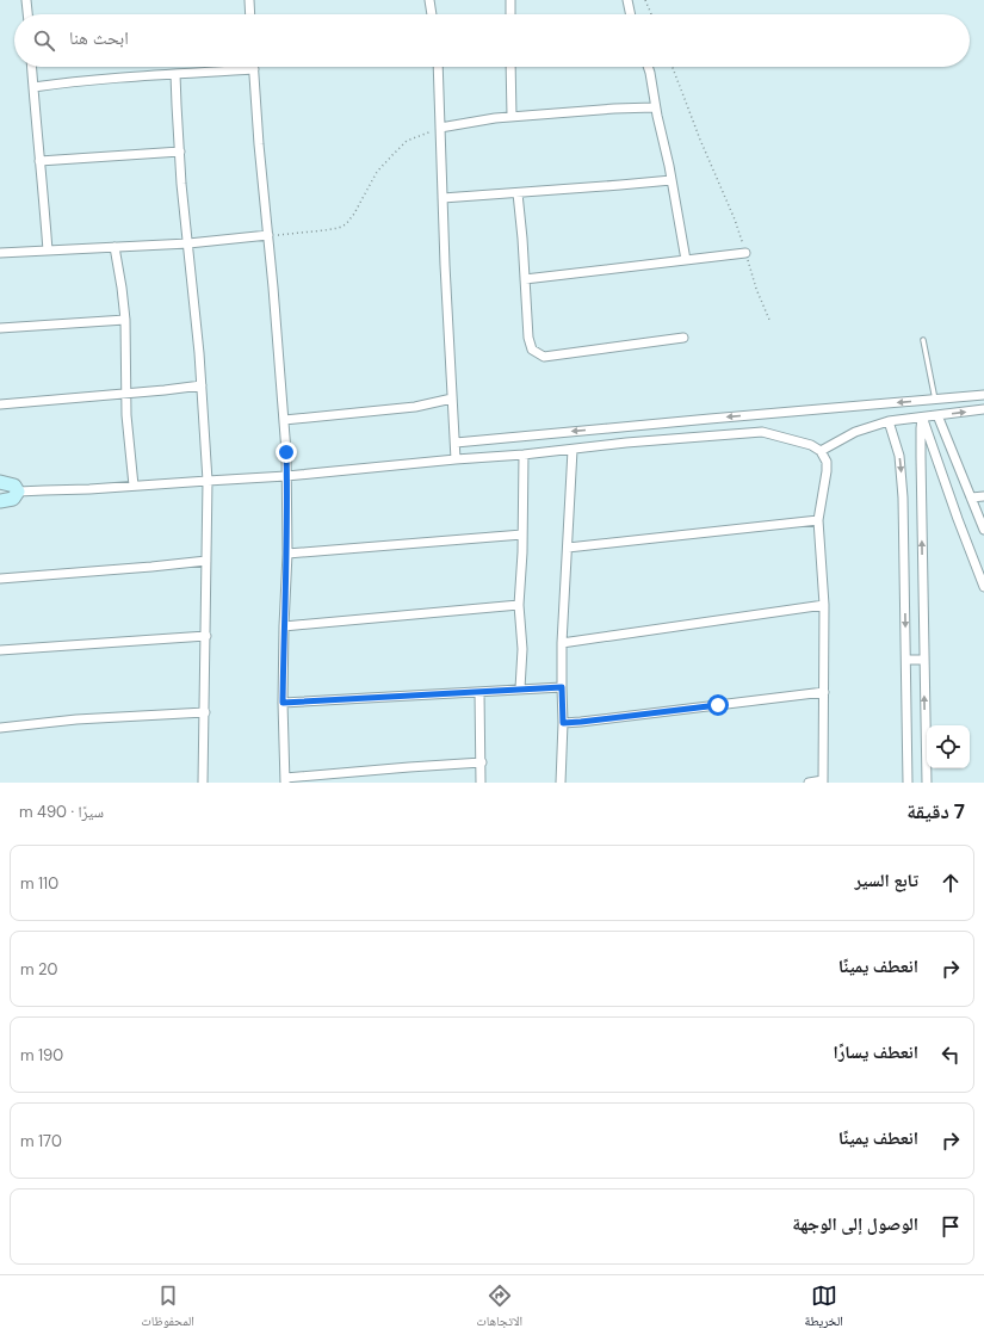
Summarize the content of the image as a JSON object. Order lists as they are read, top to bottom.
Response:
{
  "page": {
    "search": "ابحث هنا",
    "heading": ["7 دقيقة", "سيرًا · 490 m"],
    "list": [
      ["تابع السير", "110 m"],
      ["انعطف يمينًا", "20 m"],
      ["انعطف يسارًا", "190 m"],
      ["انعطف يمينًا", "170 m"],
      "الوصول إلى الوجهة"
    ],
    "nav": ["الخريطة", "الاتجاهات", "المحفوظات"]
  }
}
